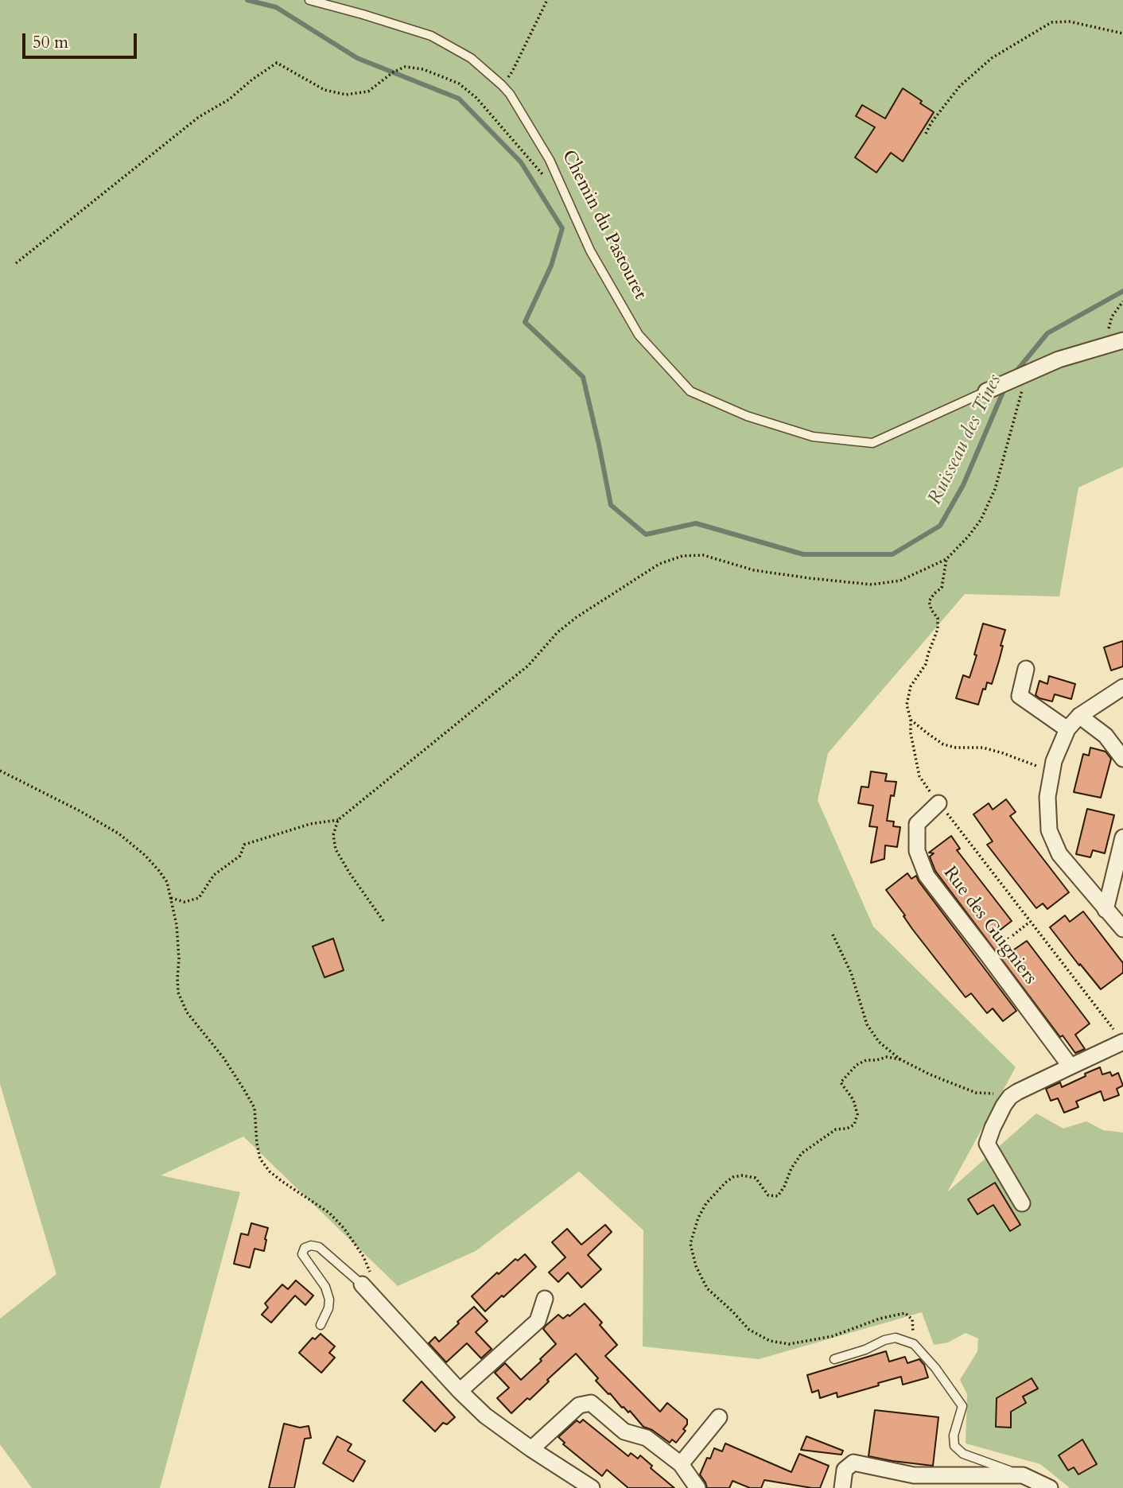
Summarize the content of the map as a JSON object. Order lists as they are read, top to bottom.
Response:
{
  "streets": {
    "street": ["Chemin du Pastouret", "Rue des Guigniers"]
  },
  "water": ["Ruisseau des Tines"],
  "scale_bar": "50 m"
}
